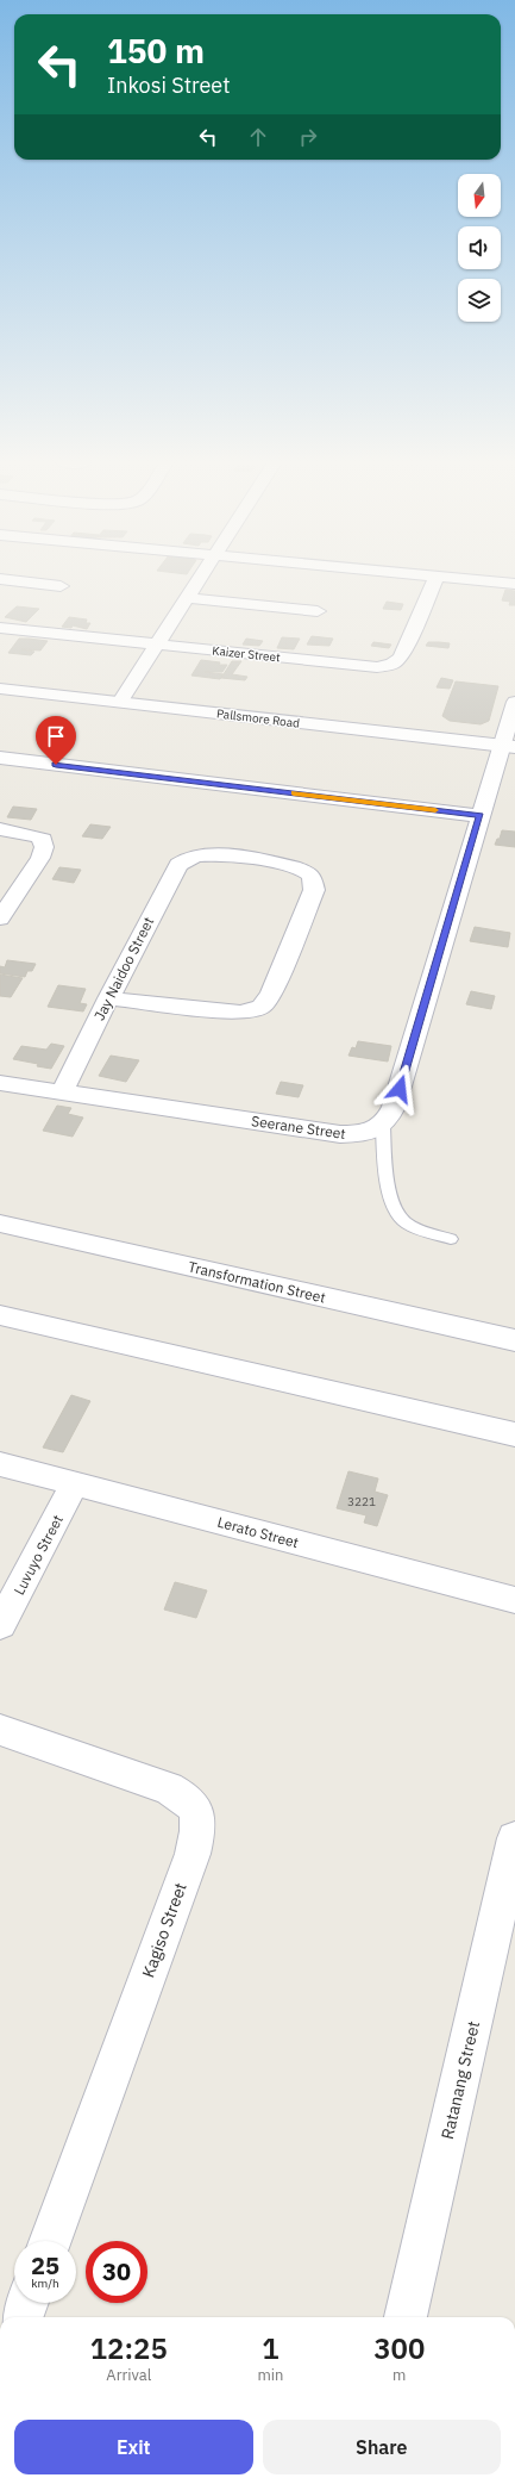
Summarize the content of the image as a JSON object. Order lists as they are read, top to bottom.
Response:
{
  "streets": {
    "street": [
      "Kaizer Street",
      "Pallsmore Road",
      "Jay Naidoo Street",
      "Seerane Street",
      "Transformation Street",
      "Lerato Street",
      "Luvuyo Street",
      "Kagiso Street",
      "Ratanang Street"
    ]
  },
  "crossings": [
    ["Jay Naidoo Street", "Seerane Street"],
    ["Lerato Street", "Luvuyo Street"]
  ],
  "house_numbers": ["3221"],
  "north": "bottom",
  "page": {
    "turn": ["150 m", "Inkosi Street"],
    "speed": "25 km/h",
    "limit": "30",
    "eta": [
      "12:25",
      "Arrival",
      "1",
      "min",
      "300",
      "m"
    ],
    "buttons": ["Exit", "Share"]
  }
}
